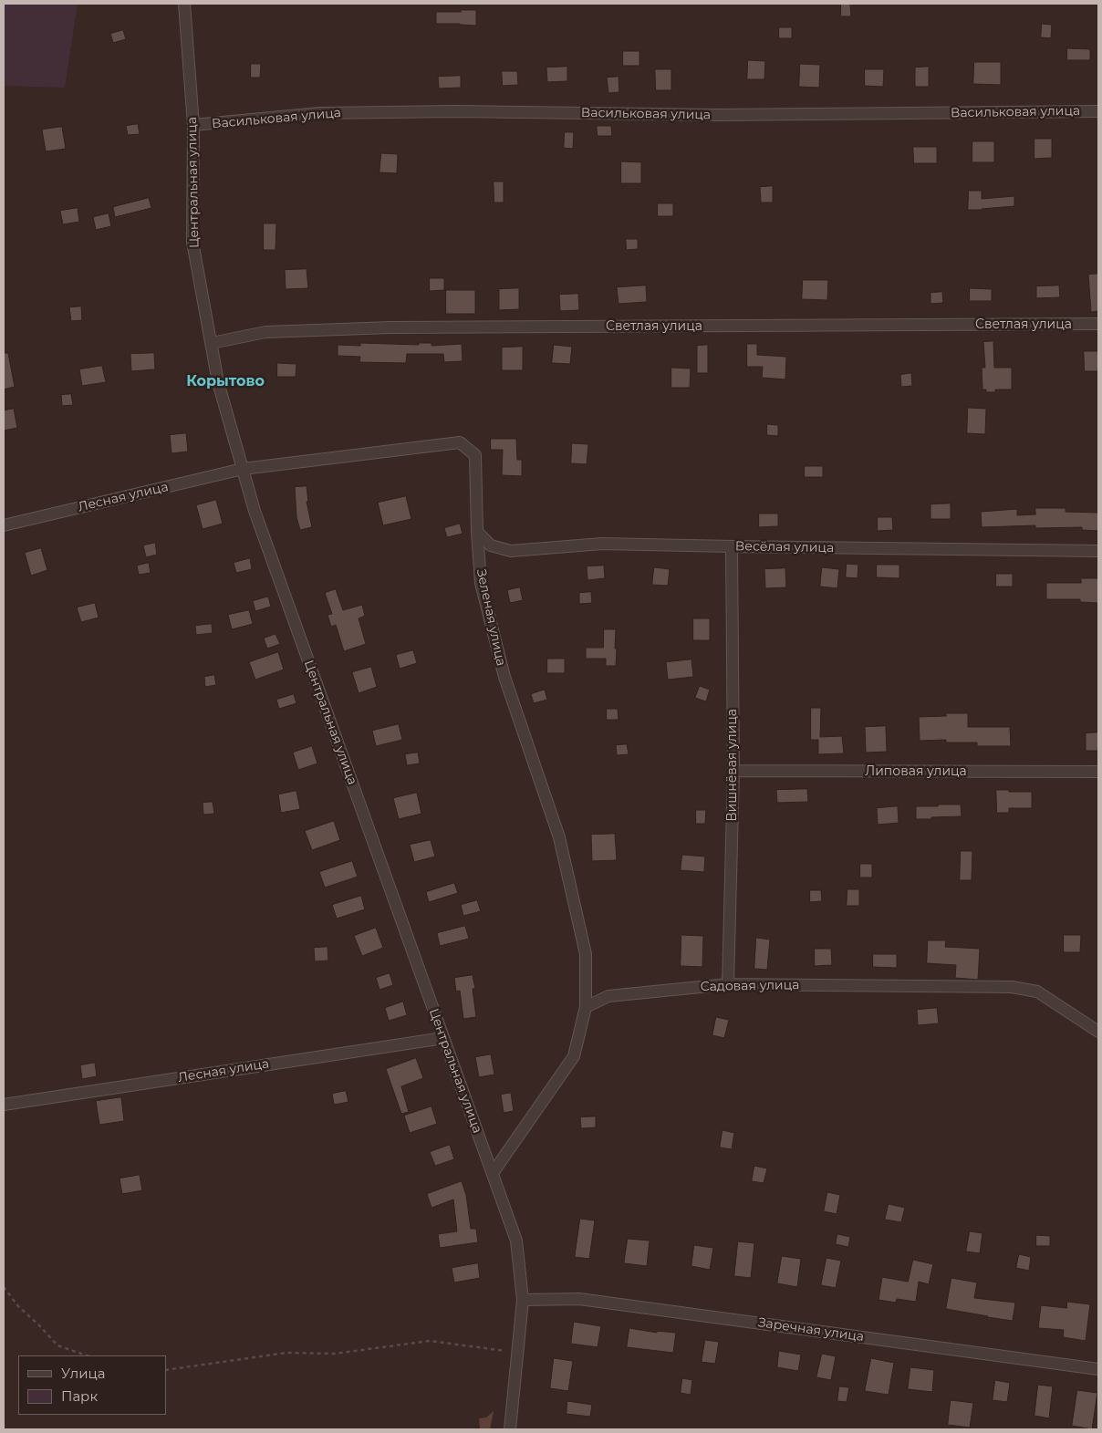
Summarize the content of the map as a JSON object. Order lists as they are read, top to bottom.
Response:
{
  "streets": {
    "street": [
      "Васильковая улица",
      "Центральная улица",
      "Светлая улица",
      "Лесная улица",
      "Весёлая улица",
      "Зеленая улица",
      "Вишнёвая улица",
      "Липовая улица",
      "Садовая улица",
      "Заречная улица"
    ]
  },
  "crossings": [
    ["Васильковая улица", "Центральная улица"],
    ["Центральная улица", "Светлая улица"],
    ["Центральная улица", "Лесная улица"],
    ["Центральная улица", "Зеленая улица"],
    ["Центральная улица", "Заречная улица"],
    ["Лесная улица", "Зеленая улица"],
    ["Весёлая улица", "Зеленая улица"],
    ["Весёлая улица", "Вишнёвая улица"],
    ["Зеленая улица", "Садовая улица"],
    ["Вишнёвая улица", "Липовая улица"],
    ["Вишнёвая улица", "Садовая улица"]
  ],
  "districts": ["Корытово"],
  "legend": ["Улица", "Парк"]
}
